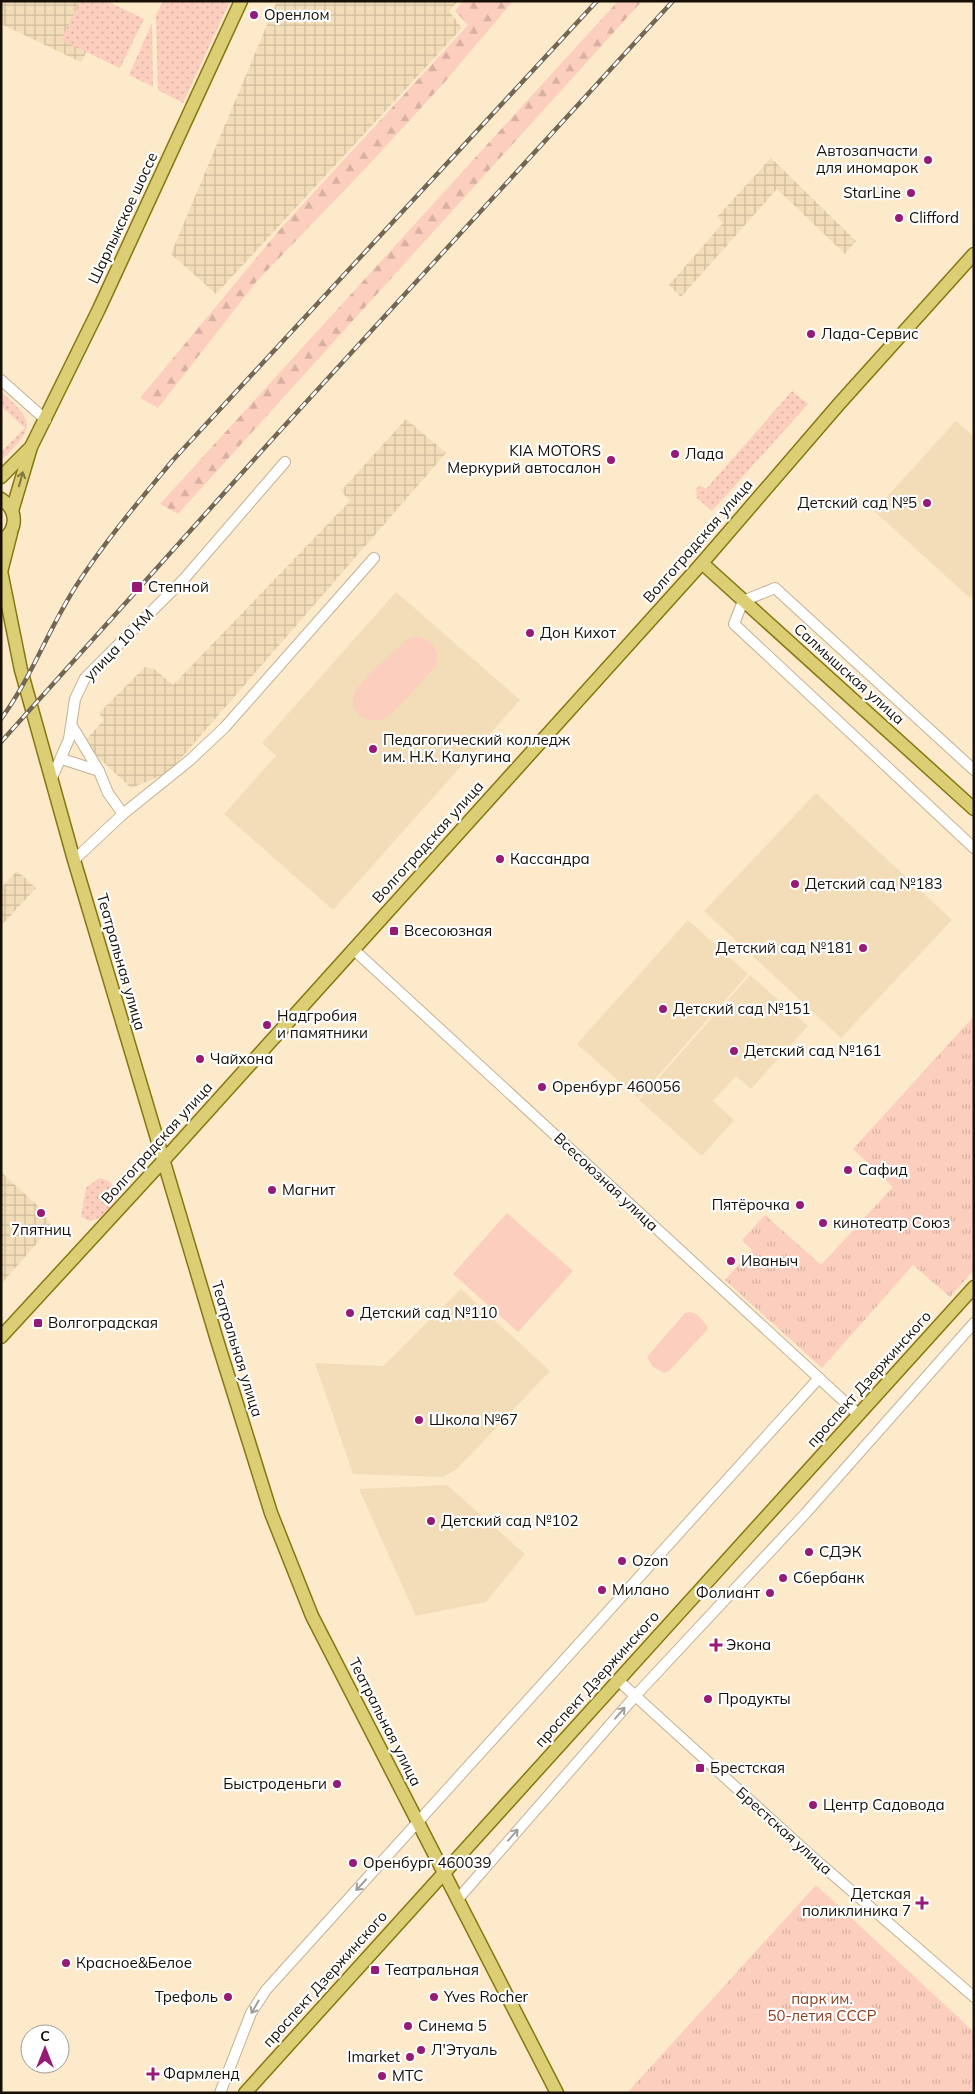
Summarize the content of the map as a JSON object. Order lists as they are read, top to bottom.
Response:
{
  "streets": {
    "main road": [
      "Шарлыкское шоссе",
      "Волгоградская улица",
      "Салмышская улица",
      "Театральная улица",
      "проспект Дзержинского"
    ],
    "street": ["улица 10 КМ", "Всесоюзная улица", "Брестская улица"]
  },
  "crossings": [
    ["Шарлыкское шоссе", "Театральная улица"],
    ["Волгоградская улица", "Салмышская улица"],
    ["Волгоградская улица", "Театральная улица"],
    ["Волгоградская улица", "Всесоюзная улица"],
    ["улица 10 КМ", "Театральная улица"],
    ["Театральная улица", "проспект Дзержинского"],
    ["Всесоюзная улица", "проспект Дзержинского"],
    ["проспект Дзержинского", "Брестская улица"]
  ],
  "parks": ["парк им. 50-летия СССР"],
  "places": {
    "other": [
      "Оренлом",
      "Автозапчасти для иномарок",
      "StarLine",
      "Clifford",
      "Лада-Сервис",
      "Лада",
      "KIA MOTORS Меркурий автосалон",
      "Детский сад №5",
      "Дон Кихот",
      "Педагогический колледж им. Н.К. Калугина",
      "Кассандра",
      "Детский сад №183",
      "Детский сад №181",
      "Детский сад №151",
      "Надгробия и памятники",
      "Детский сад №161",
      "Чайхона",
      "Оренбург 460056",
      "Сафид",
      "Магнит",
      "Пятёрочка",
      "7пятниц",
      "кинотеатр Союз",
      "Иваныч",
      "Детский сад №110",
      "Школа №67",
      "Детский сад №102",
      "СДЭК",
      "Ozon",
      "Сбербанк",
      "Милано",
      "Фолиант",
      "Продукты",
      "Быстроденьги",
      "Центр Садовода",
      "Оренбург 460039",
      "Красное&Белое",
      "Трефоль",
      "Yves Rocher",
      "Синема 5",
      "Л'Этуаль",
      "Imarket",
      "МТС"
    ],
    "transit": [
      "Степной",
      "Всесоюзная",
      "Волгоградская",
      "Брестская",
      "Театральная"
    ],
    "health": ["Экона", "Детская поликлиника 7", "Фармленд"]
  },
  "north": "top"
}
